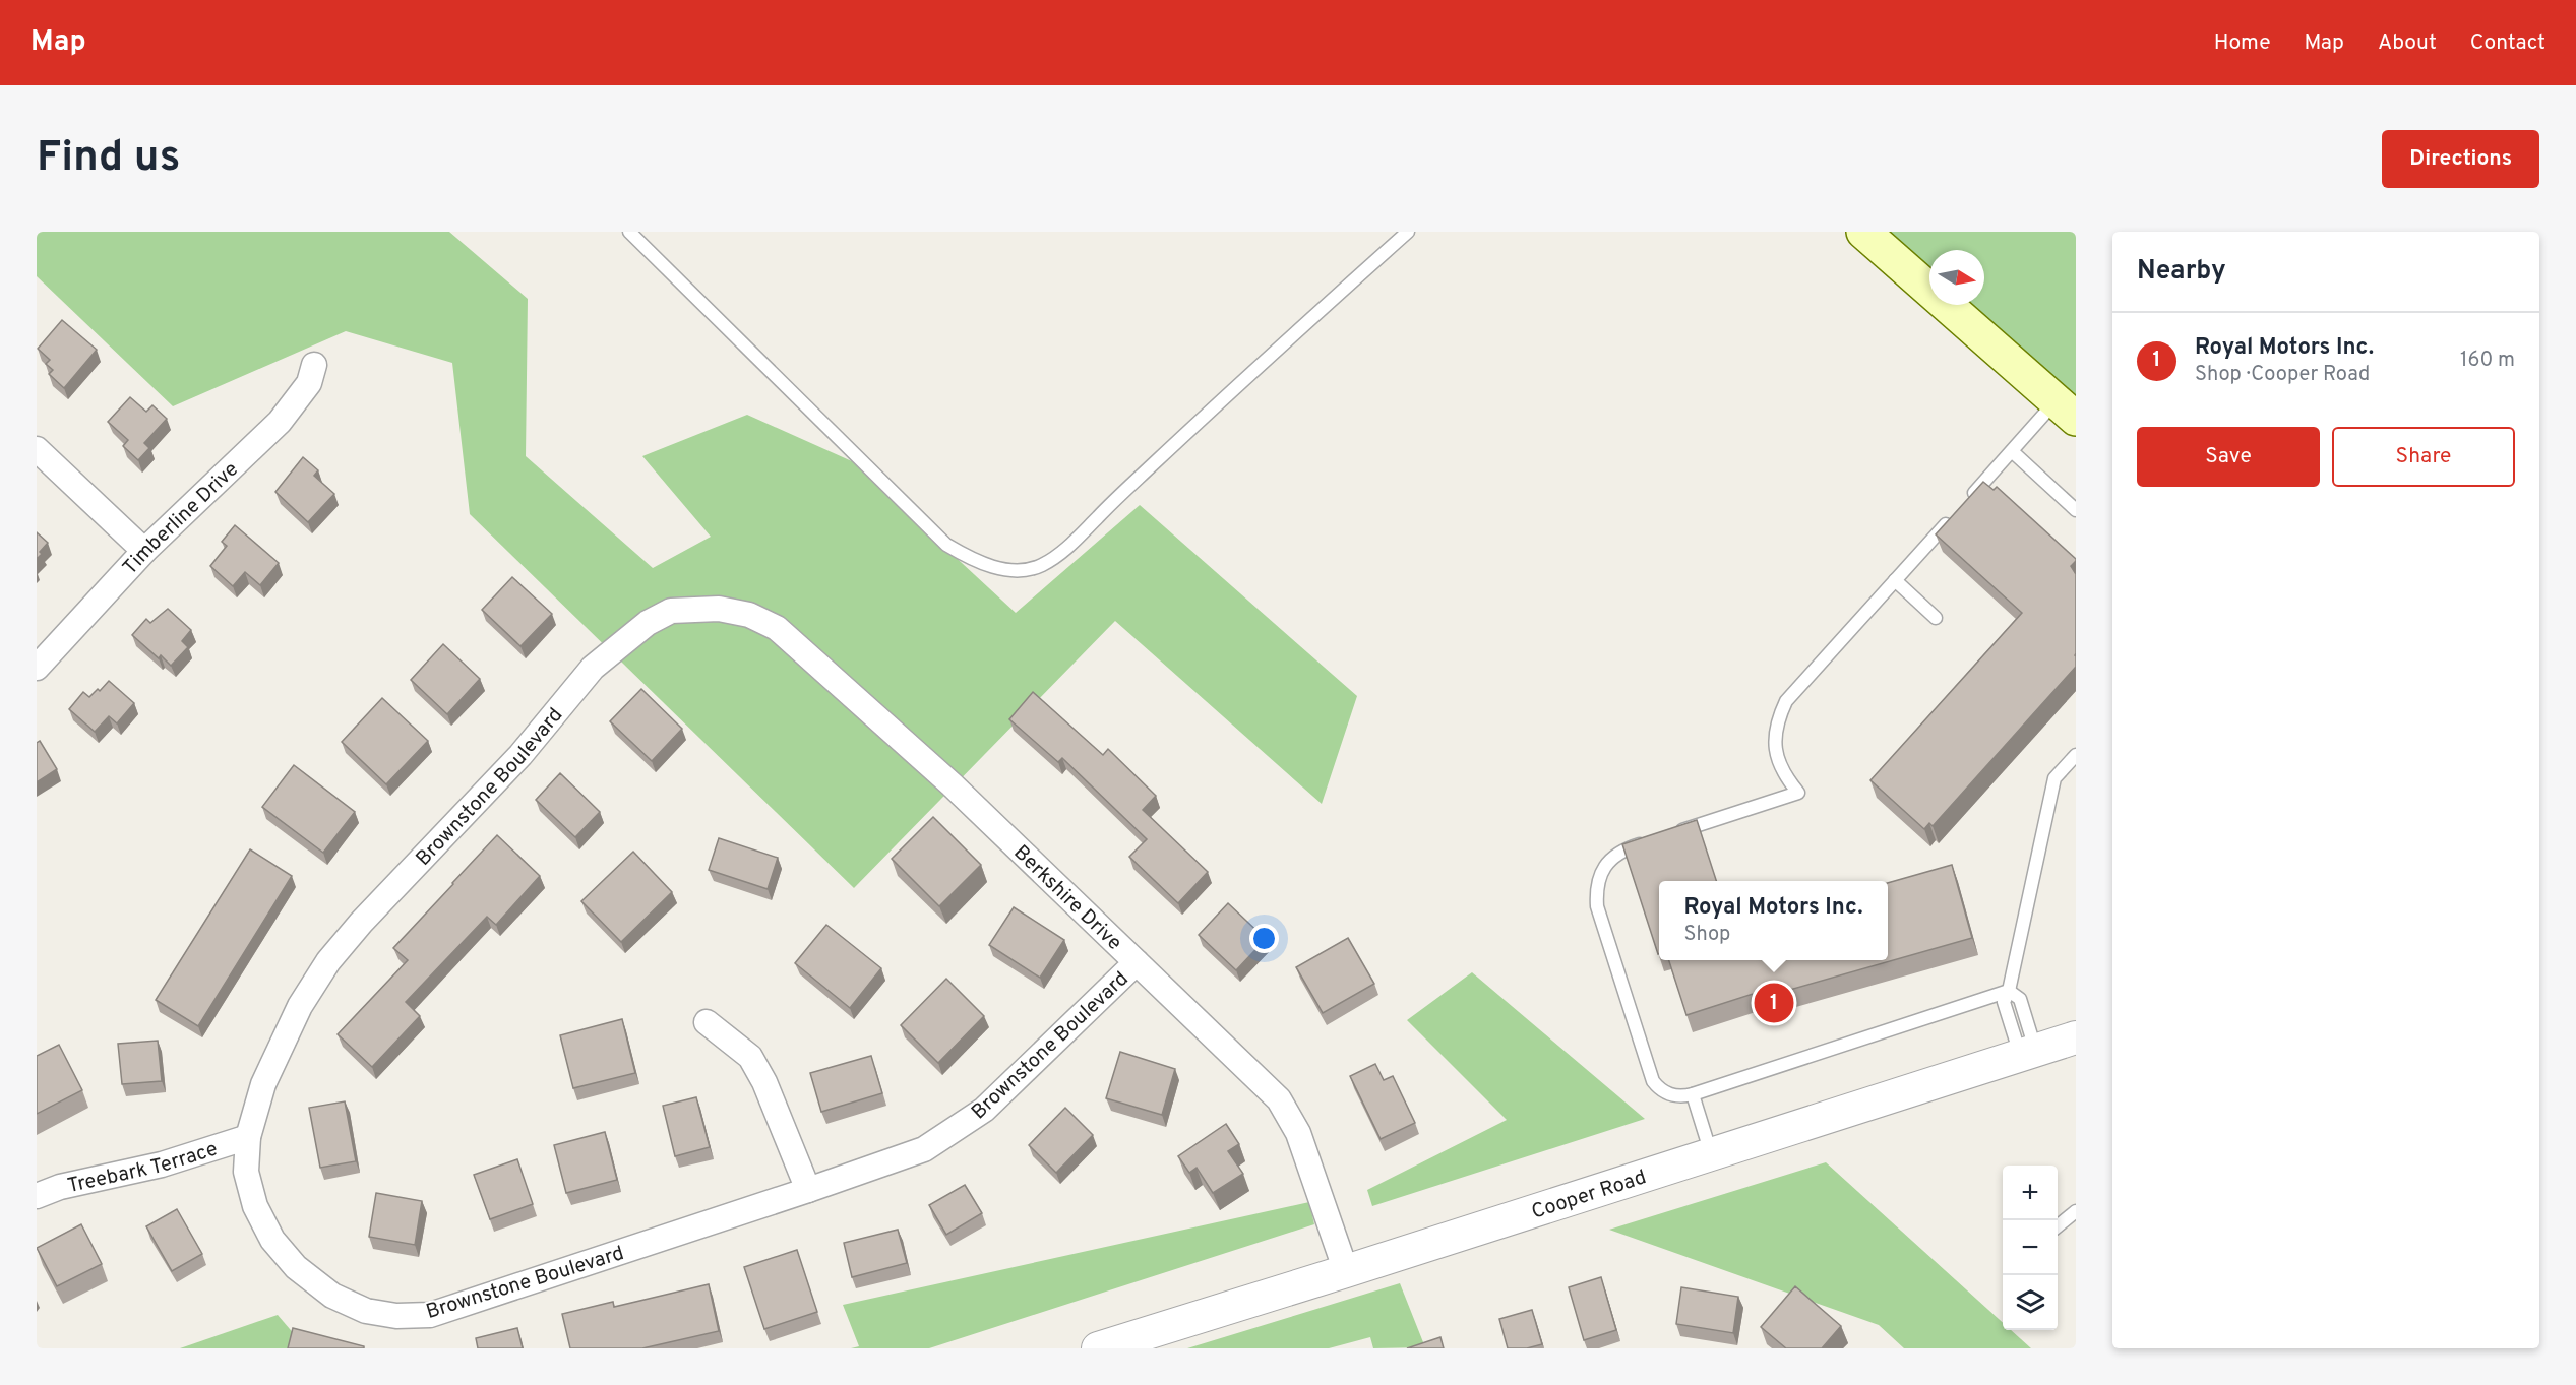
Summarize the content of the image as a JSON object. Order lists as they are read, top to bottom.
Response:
{
  "streets": {
    "street": [
      "Timberline Drive",
      "Brownstone Boulevard",
      "Berkshire Drive",
      "Treebark Terrace",
      "Cooper Road"
    ]
  },
  "crossings": [
    ["Brownstone Boulevard", "Berkshire Drive"],
    ["Brownstone Boulevard", "Treebark Terrace"],
    ["Berkshire Drive", "Cooper Road"]
  ],
  "north": "right",
  "page": {
    "header": "Map",
    "nav": [
      "Home",
      "Map",
      "About",
      "Contact"
    ],
    "buttons": [
      "Directions",
      ["Save", "Share"]
    ],
    "title": "Find us",
    "heading": "Nearby",
    "list": [
      {
        "mark": "1",
        "name": "Royal Motors Inc.",
        "note": "Shop · Cooper Road",
        "value": "160 m"
      }
    ],
    "popup": ["Royal Motors Inc.", "Shop"],
    "pins": "1",
    "map_buttons": ["+", "−"]
  }
}
